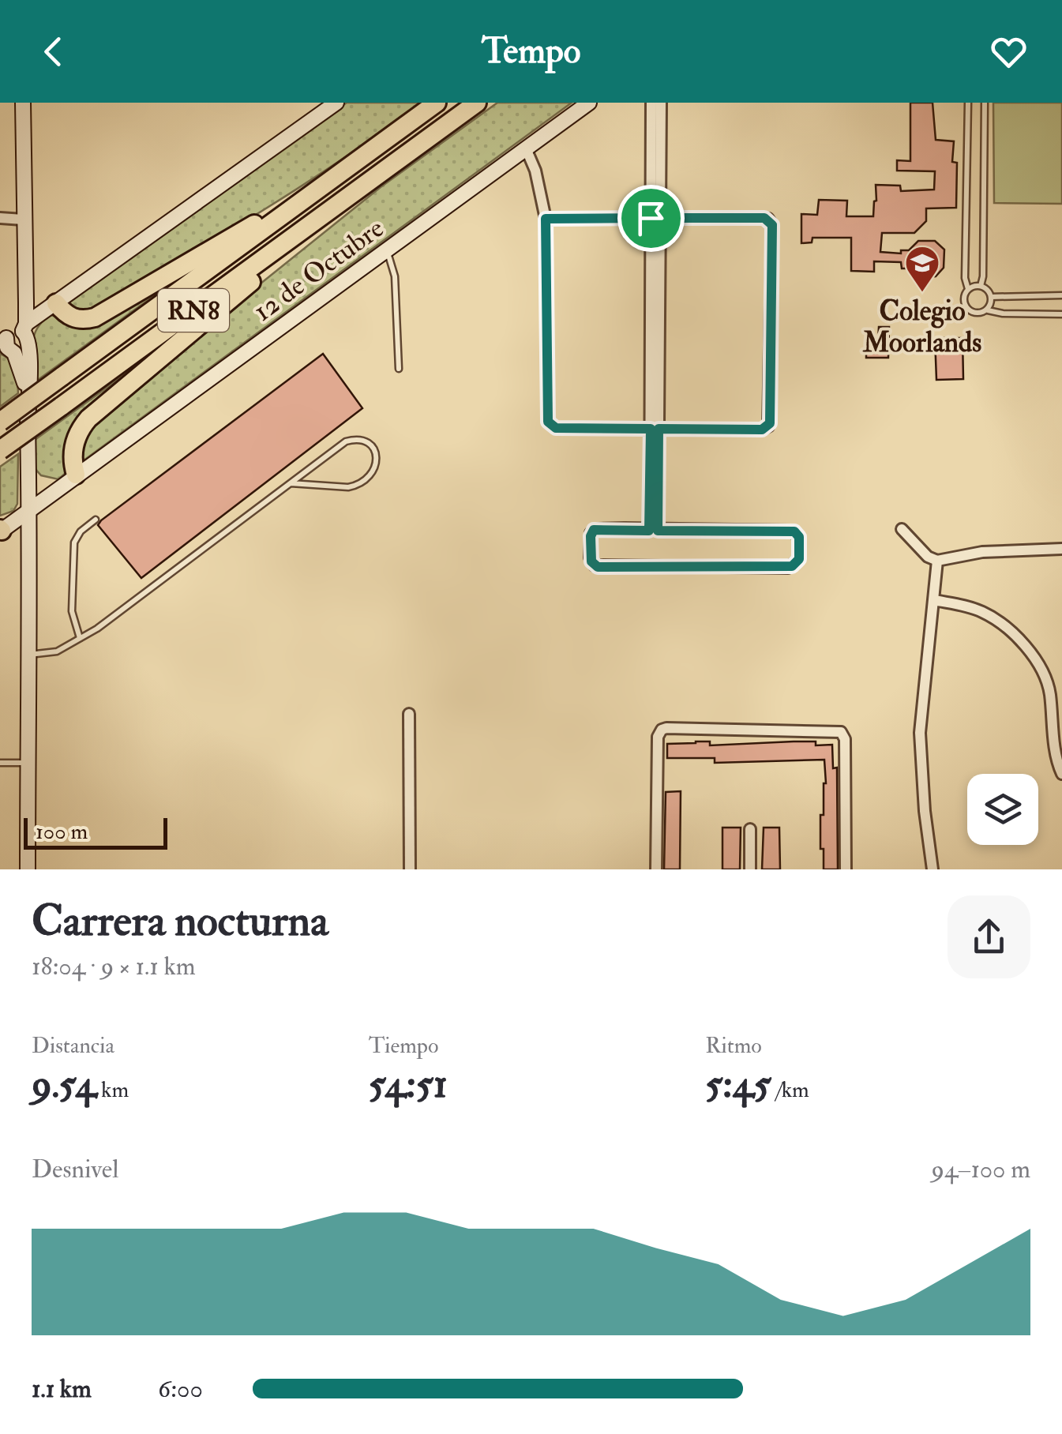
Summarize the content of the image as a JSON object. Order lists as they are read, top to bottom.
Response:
{
  "streets": {
    "highway": ["RN8"],
    "street": ["12 de Octubre"]
  },
  "places": {
    "school or university": ["Colegio Moorlands"]
  },
  "scale_bar": "100 m",
  "page": {
    "header": "Tempo",
    "scale": "100 m",
    "heading": ["Carrera nocturna", "18:04 · 9 × 1.1 km"],
    "stats": [
      ["Distancia", "9.54 km"],
      ["Tiempo", "54:51"],
      ["Ritmo", "5:45 /km"]
    ],
    "chart": ["Desnivel", "94–100 m"],
    "list": [
      {
        "name": "1.1 km",
        "note": "6:00"
      }
    ]
  }
}
